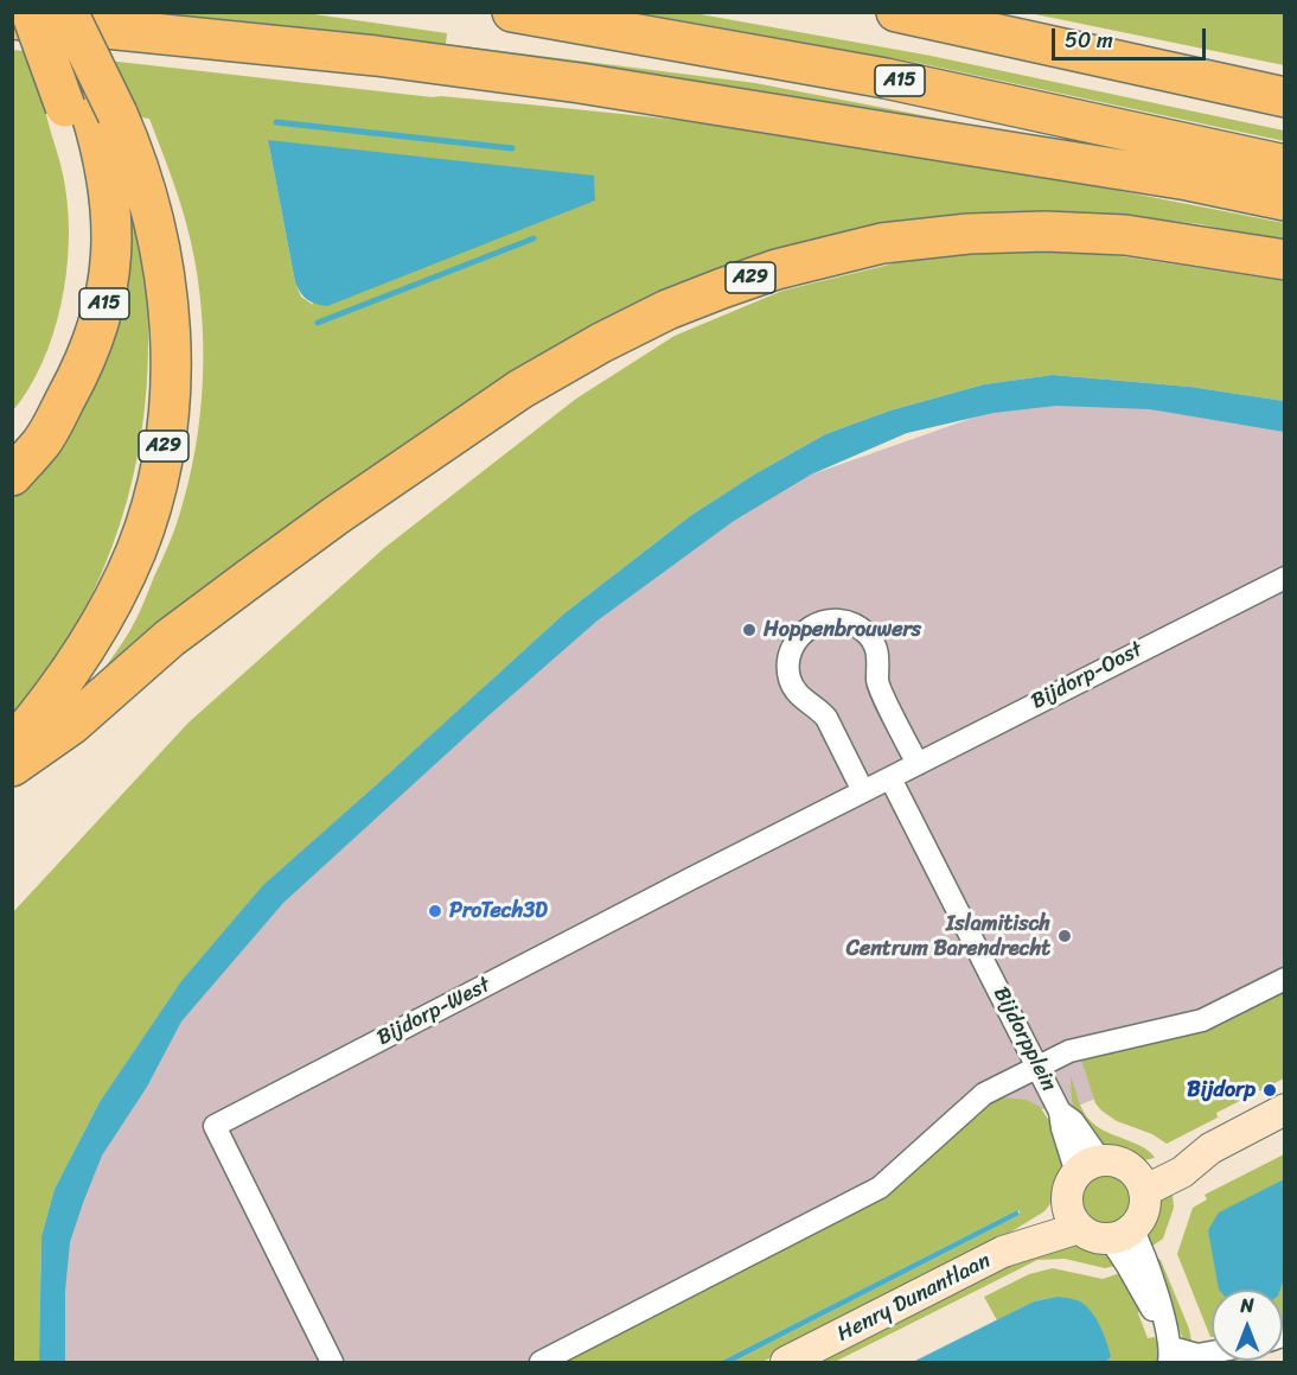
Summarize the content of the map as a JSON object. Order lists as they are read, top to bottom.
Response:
{
  "streets": {
    "highway": ["A15", "A29"],
    "main road": ["Henry Dunantlaan"],
    "street": ["Bijdorp-Oost", "Bijdorp-West", "Bijdorpplein"]
  },
  "crossings": [
    ["A15", "A29"],
    ["Bijdorp-Oost", "Bijdorp-West"],
    ["Bijdorp-Oost", "Bijdorpplein"],
    ["Bijdorp-West", "Bijdorpplein"],
    ["Bijdorpplein", "Henry Dunantlaan"]
  ],
  "places": [
    "Hoppenbrouwers",
    "ProTech3D",
    "Islamitisch Centrum Barendrecht",
    "Bijdorp"
  ],
  "scale_bar": "50 m",
  "north": "top"
}
